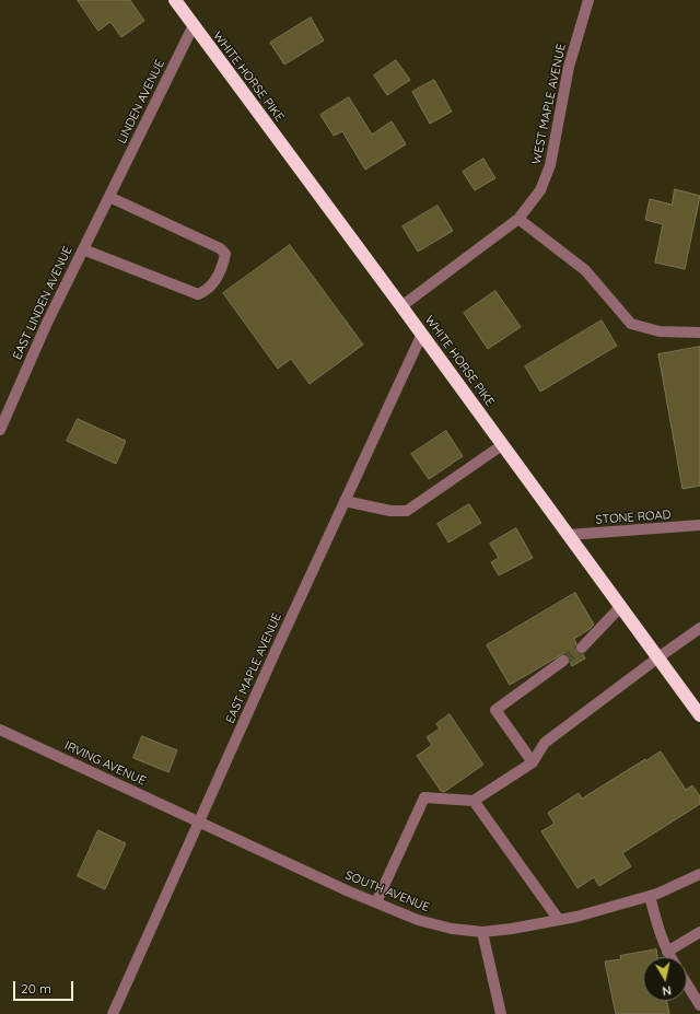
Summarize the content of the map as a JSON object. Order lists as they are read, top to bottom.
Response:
{
  "streets": {
    "highway": ["WHITE HORSE PIKE"],
    "street": [
      "LINDEN AVENUE",
      "WEST MAPLE AVENUE",
      "EAST LINDEN AVENUE",
      "STONE ROAD",
      "EAST MAPLE AVENUE",
      "IRVING AVENUE",
      "SOUTH AVENUE"
    ]
  },
  "crossings": [
    ["WHITE HORSE PIKE", "LINDEN AVENUE"],
    ["WHITE HORSE PIKE", "WEST MAPLE AVENUE"],
    ["WHITE HORSE PIKE", "STONE ROAD"],
    ["WHITE HORSE PIKE", "EAST MAPLE AVENUE"],
    ["LINDEN AVENUE", "EAST LINDEN AVENUE"],
    ["EAST MAPLE AVENUE", "IRVING AVENUE"],
    ["EAST MAPLE AVENUE", "SOUTH AVENUE"],
    ["IRVING AVENUE", "SOUTH AVENUE"]
  ],
  "scale_bar": "20 m",
  "north": "bottom"
}
